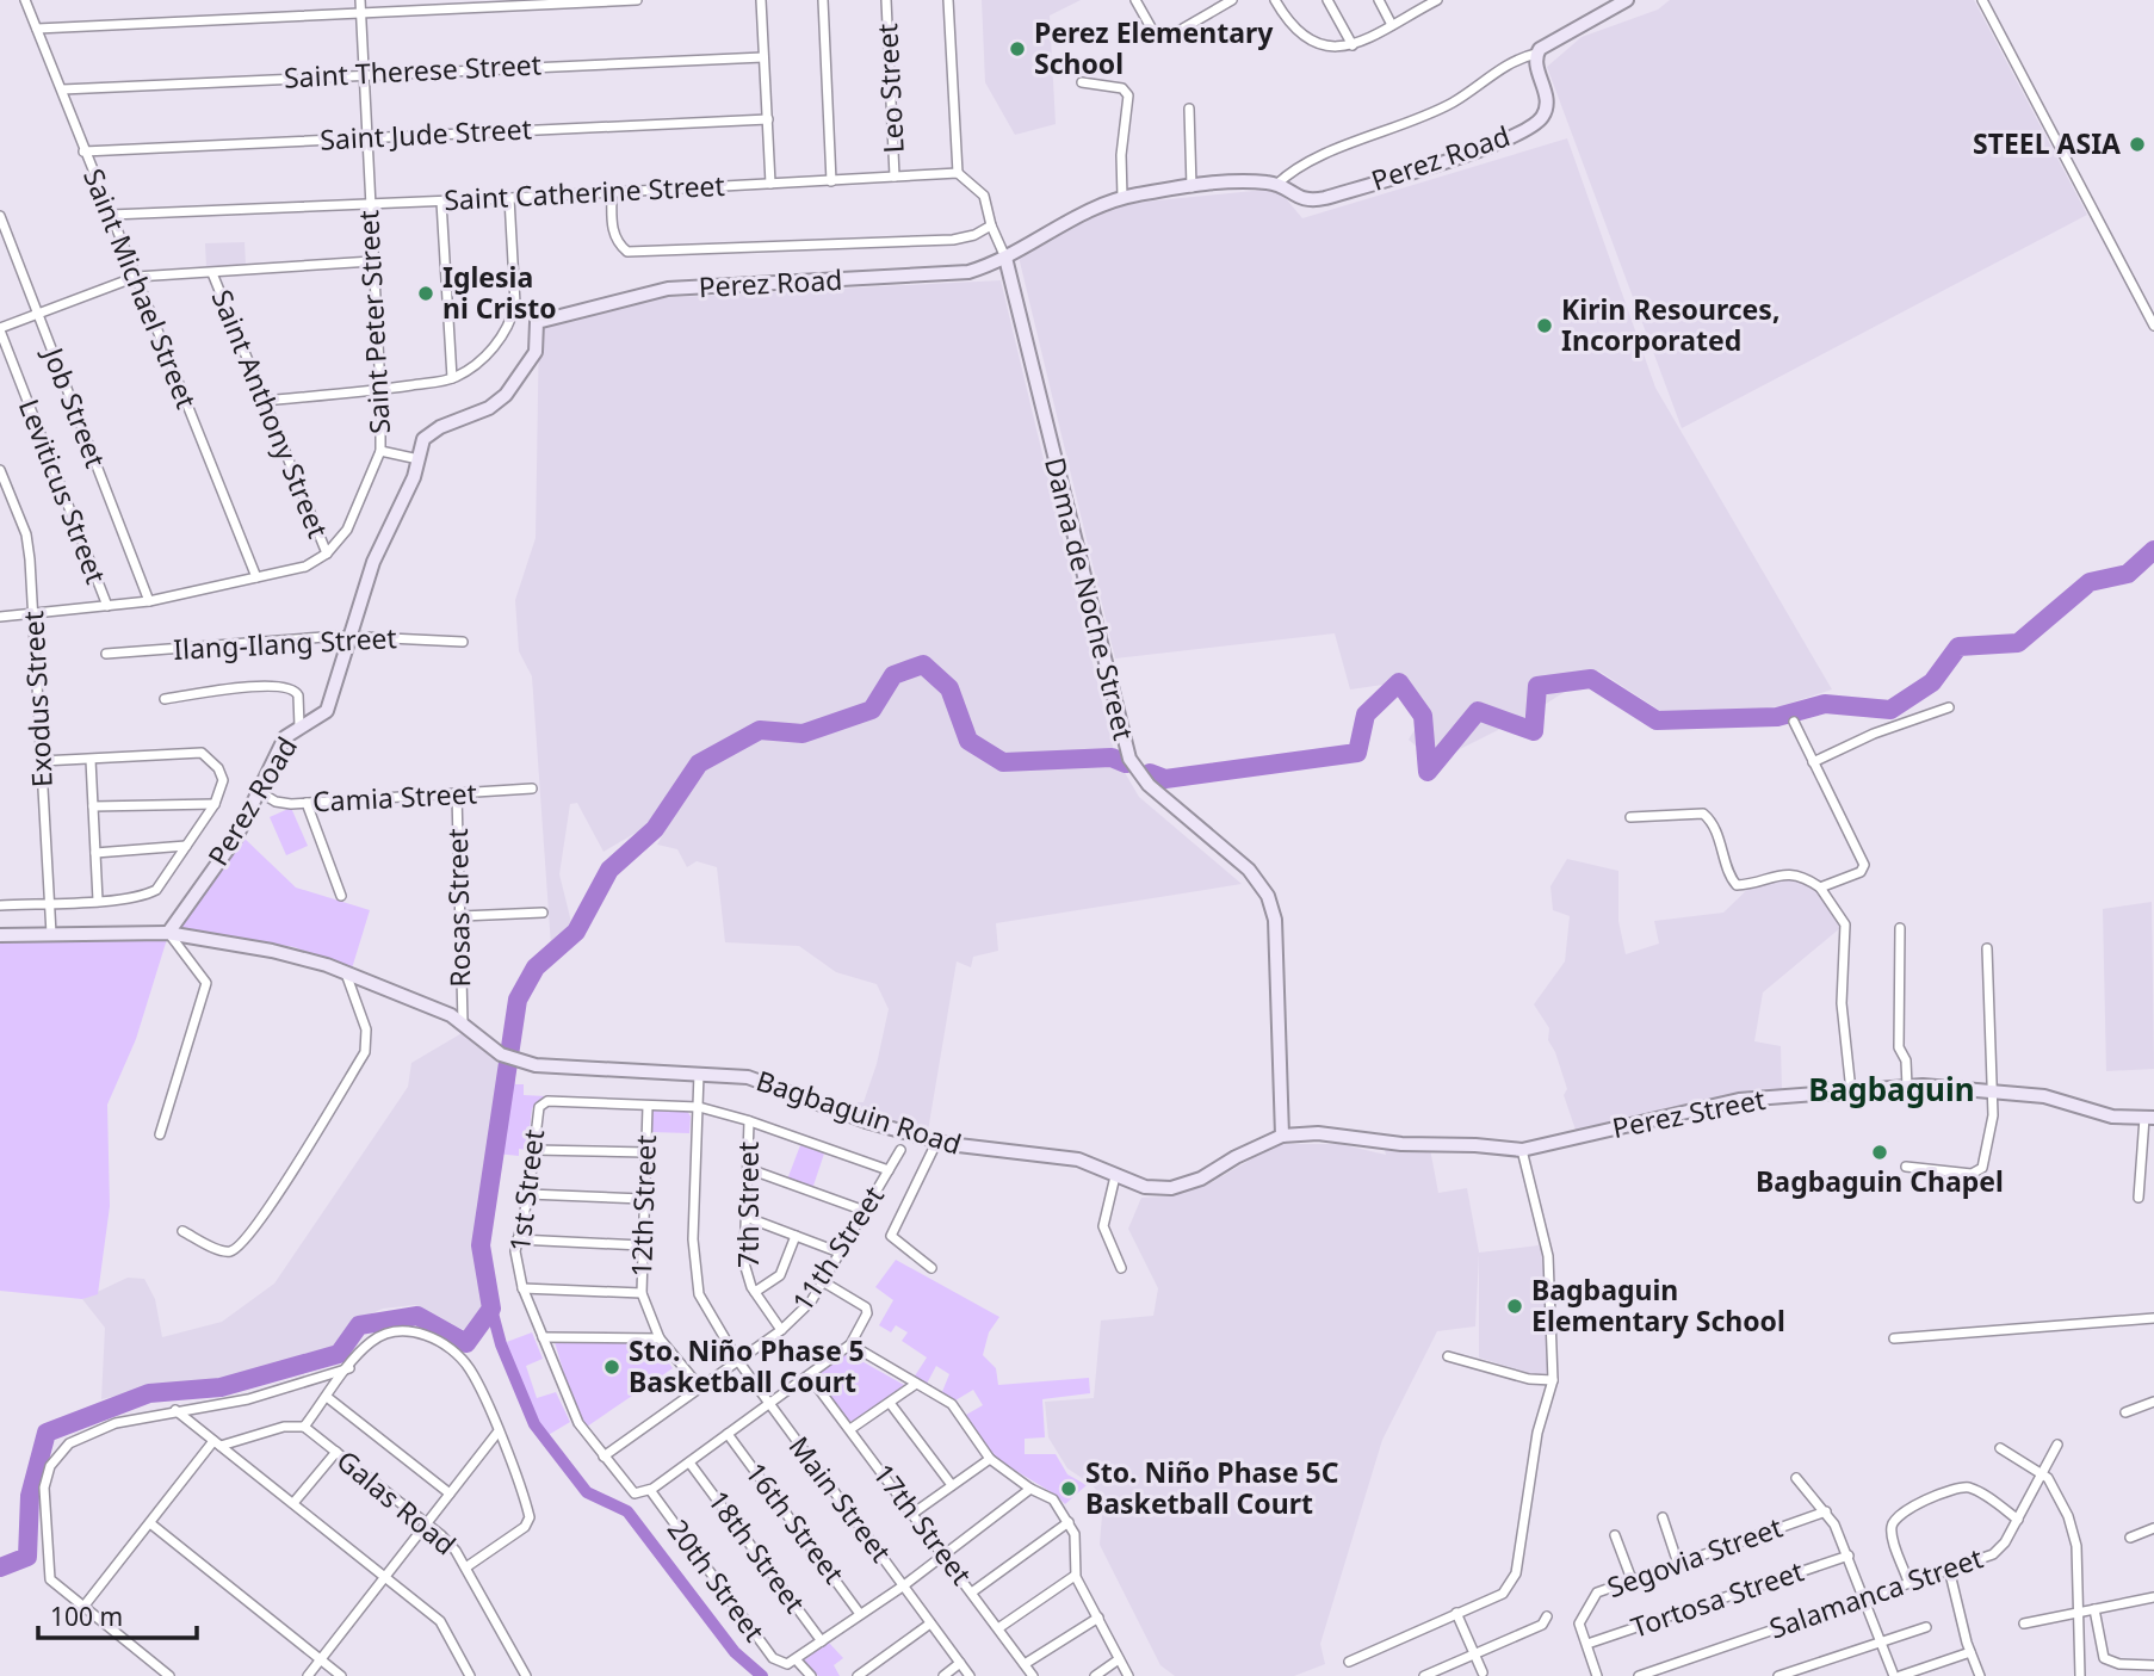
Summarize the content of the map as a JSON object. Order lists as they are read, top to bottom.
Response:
{
  "streets": {
    "street": [
      "Saint Therese Street",
      "Leo Street",
      "Saint Jude Street",
      "Perez Road",
      "Saint Catherine Street",
      "Saint Michael Street",
      "Saint Peter Street",
      "Job Street",
      "Saint Anthony Street",
      "Leviticus Street",
      "Dama de Noche Street",
      "Ilang-Ilang Street",
      "Exodus Street",
      "Camia Street",
      "Rosas Street",
      "Bagbaguin Road",
      "Perez Street",
      "1st Street",
      "7th Street",
      "12th Street",
      "11th Street",
      "Main Street",
      "Galas Road",
      "16th Street",
      "17th Street",
      "18th Street",
      "Segovia Street",
      "20th Street",
      "Salamanca Street",
      "Tortosa Street"
    ]
  },
  "crossings": [
    ["Saint Therese Street", "Saint Michael Street"],
    ["Saint Therese Street", "Saint Peter Street"],
    ["Leo Street", "Saint Catherine Street"],
    ["Saint Jude Street", "Saint Michael Street"],
    ["Saint Jude Street", "Saint Peter Street"],
    ["Perez Road", "Dama de Noche Street"],
    ["Perez Road", "Ilang-Ilang Street"],
    ["Perez Road", "Camia Street"],
    ["Perez Road", "Bagbaguin Road"],
    ["Saint Catherine Street", "Saint Michael Street"],
    ["Saint Catherine Street", "Saint Peter Street"],
    ["Saint Peter Street", "Saint Anthony Street"],
    ["Dama de Noche Street", "Bagbaguin Road"],
    ["Exodus Street", "Bagbaguin Road"],
    ["Camia Street", "Rosas Street"],
    ["Rosas Street", "Bagbaguin Road"],
    ["Bagbaguin Road", "Perez Street"],
    ["Bagbaguin Road", "Main Street"],
    ["1st Street", "7th Street"],
    ["1st Street", "12th Street"],
    ["1st Street", "11th Street"],
    ["1st Street", "Main Street"],
    ["1st Street", "20th Street"],
    ["7th Street", "11th Street"],
    ["12th Street", "11th Street"],
    ["11th Street", "Main Street"],
    ["Segovia Street", "Tortosa Street"]
  ],
  "districts": ["Bagbaguin"],
  "places": [
    "Perez Elementary School",
    "STEEL ASIA",
    "Iglesia ni Cristo",
    "Kirin Resources, Incorporated",
    "Bagbaguin Chapel",
    "Bagbaguin Elementary School",
    "Sto. Niño Phase 5 Basketball Court",
    "Sto. Niño Phase 5C Basketball Court"
  ],
  "scale_bar": "100 m"
}
